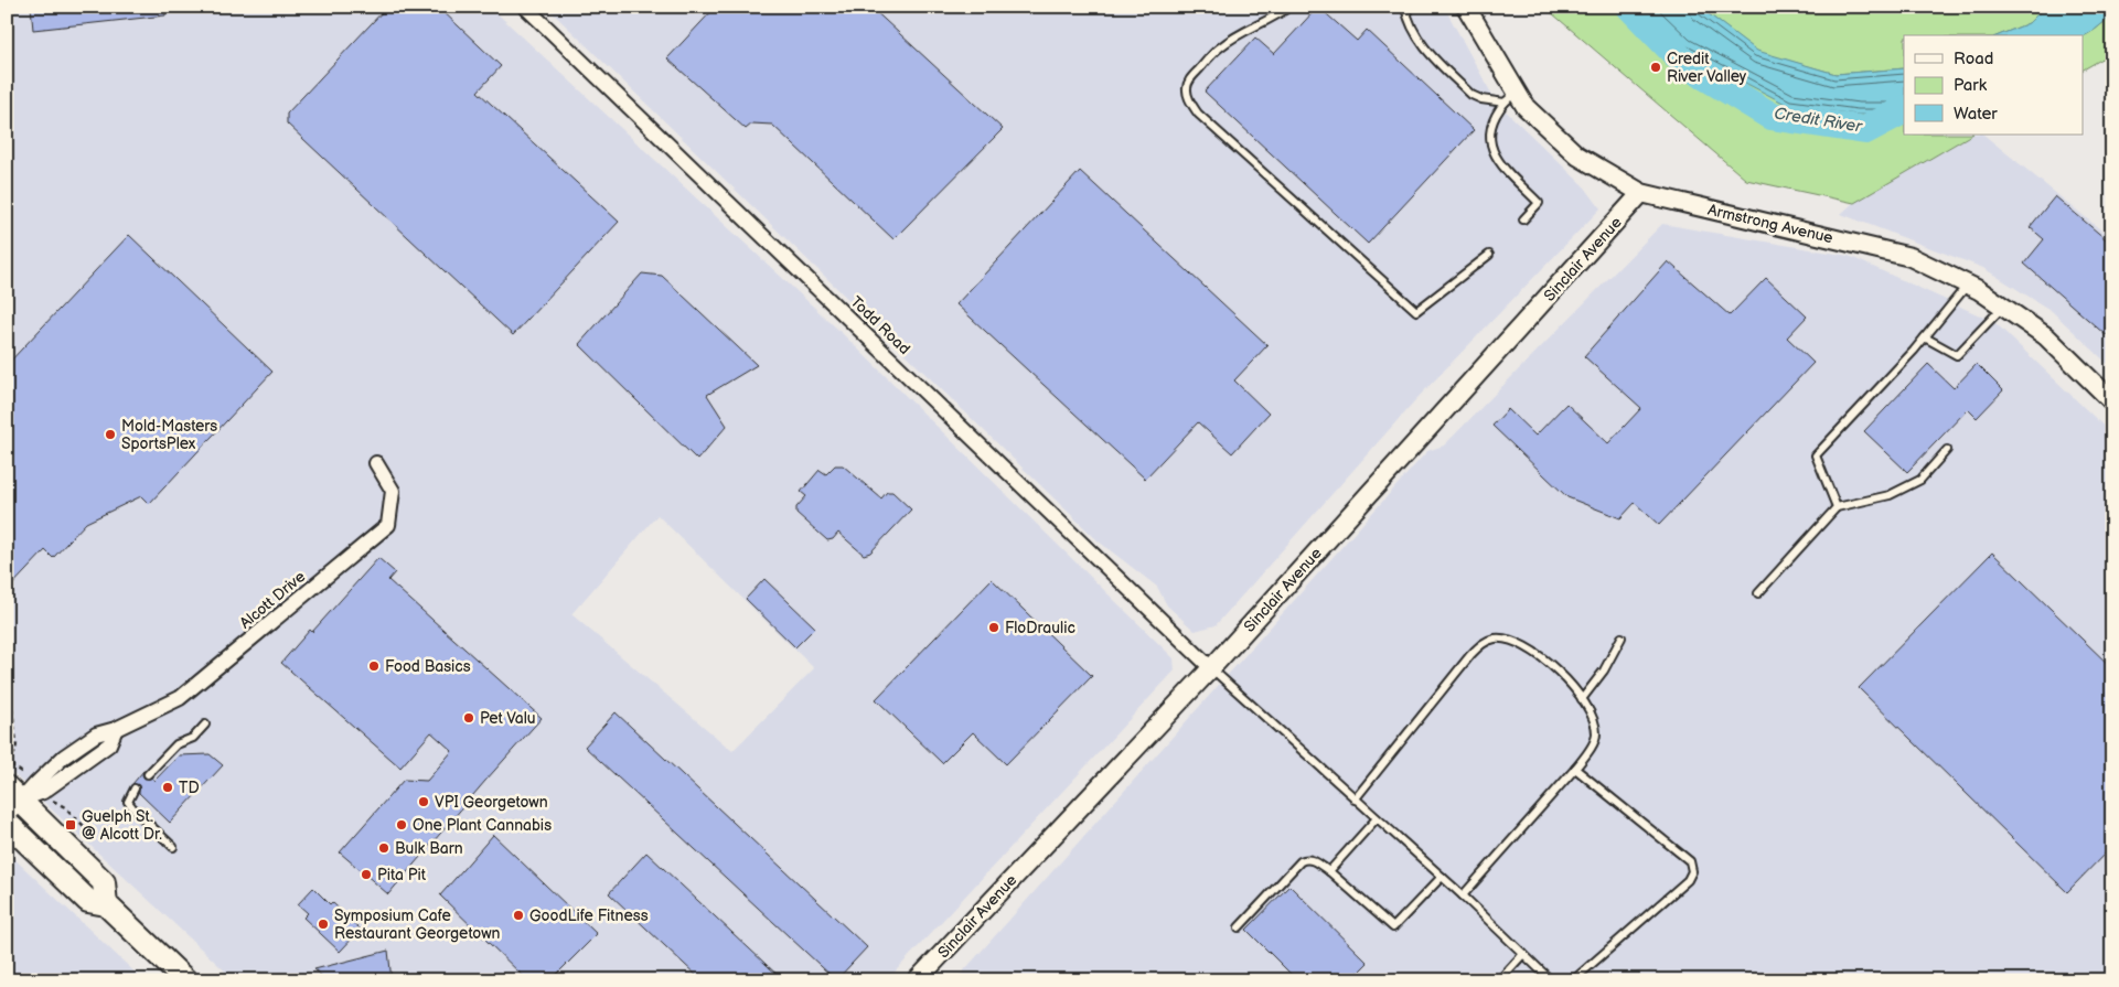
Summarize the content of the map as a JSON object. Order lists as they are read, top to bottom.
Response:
{
  "streets": {
    "street": [
      "Armstrong Avenue",
      "Sinclair Avenue",
      "Todd Road",
      "Alcott Drive"
    ]
  },
  "crossings": [
    ["Armstrong Avenue", "Sinclair Avenue"],
    ["Sinclair Avenue", "Todd Road"]
  ],
  "water": ["Credit River"],
  "places": {
    "other": [
      "Credit River Valley",
      "Mold-Masters SportsPlex",
      "FloDraulic",
      "Food Basics",
      "Pet Valu",
      "TD",
      "VPI Georgetown",
      "One Plant Cannabis",
      "Bulk Barn",
      "Pita Pit",
      "GoodLife Fitness",
      "Symposium Cafe Restaurant Georgetown"
    ],
    "transit": ["Guelph St. @ Alcott Dr."]
  },
  "legend": ["Road", "Park", "Water"]
}
